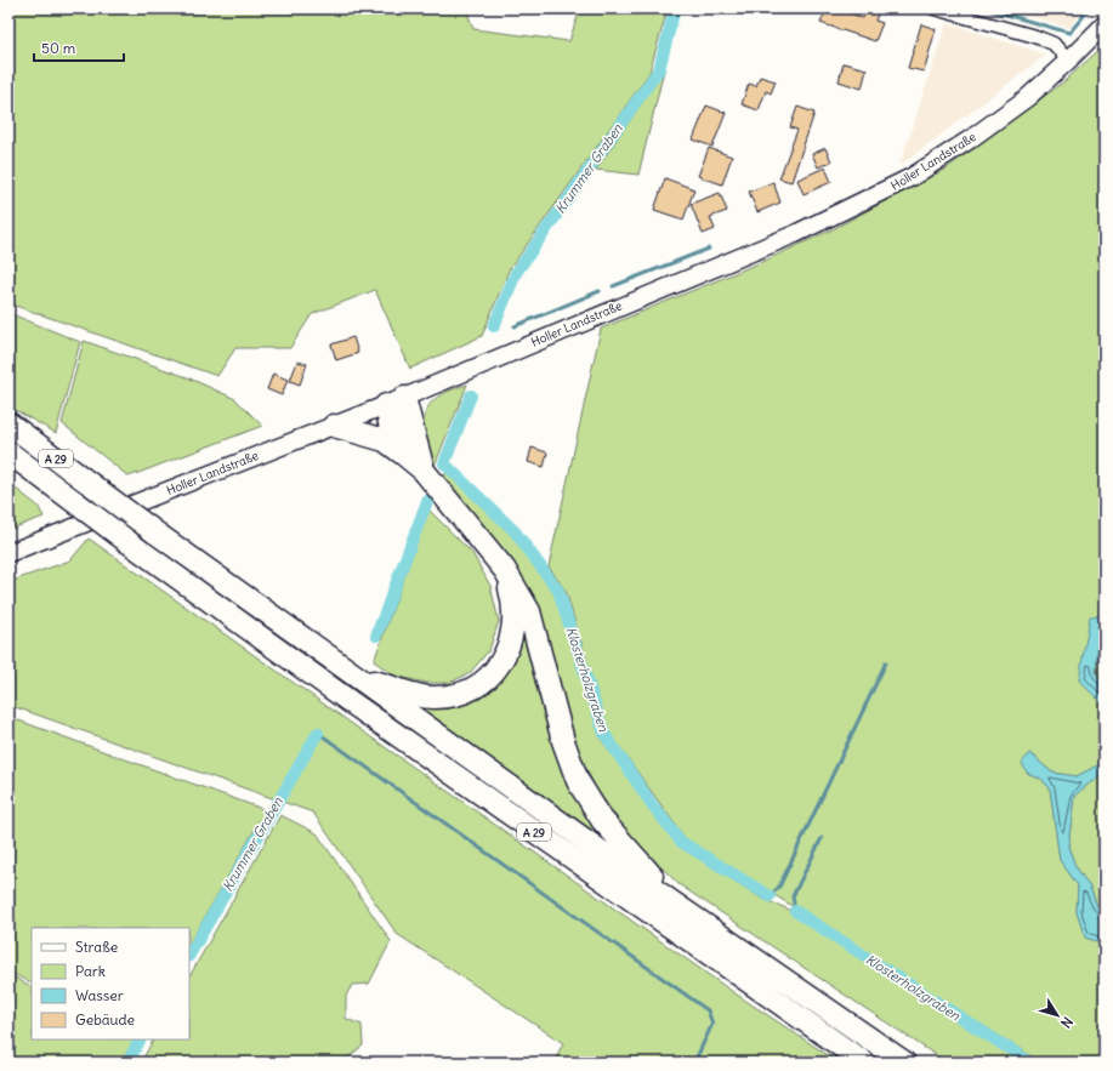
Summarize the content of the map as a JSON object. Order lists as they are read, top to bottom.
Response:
{
  "streets": {
    "highway": ["A 29"],
    "main road": ["Holler Landstraße"]
  },
  "water": ["Krummer Graben", "Klosterholzgraben"],
  "legend": [
    "Straße",
    "Park",
    "Wasser",
    "Gebäude"
  ],
  "scale_bar": "50 m",
  "north": "bottom right"
}
